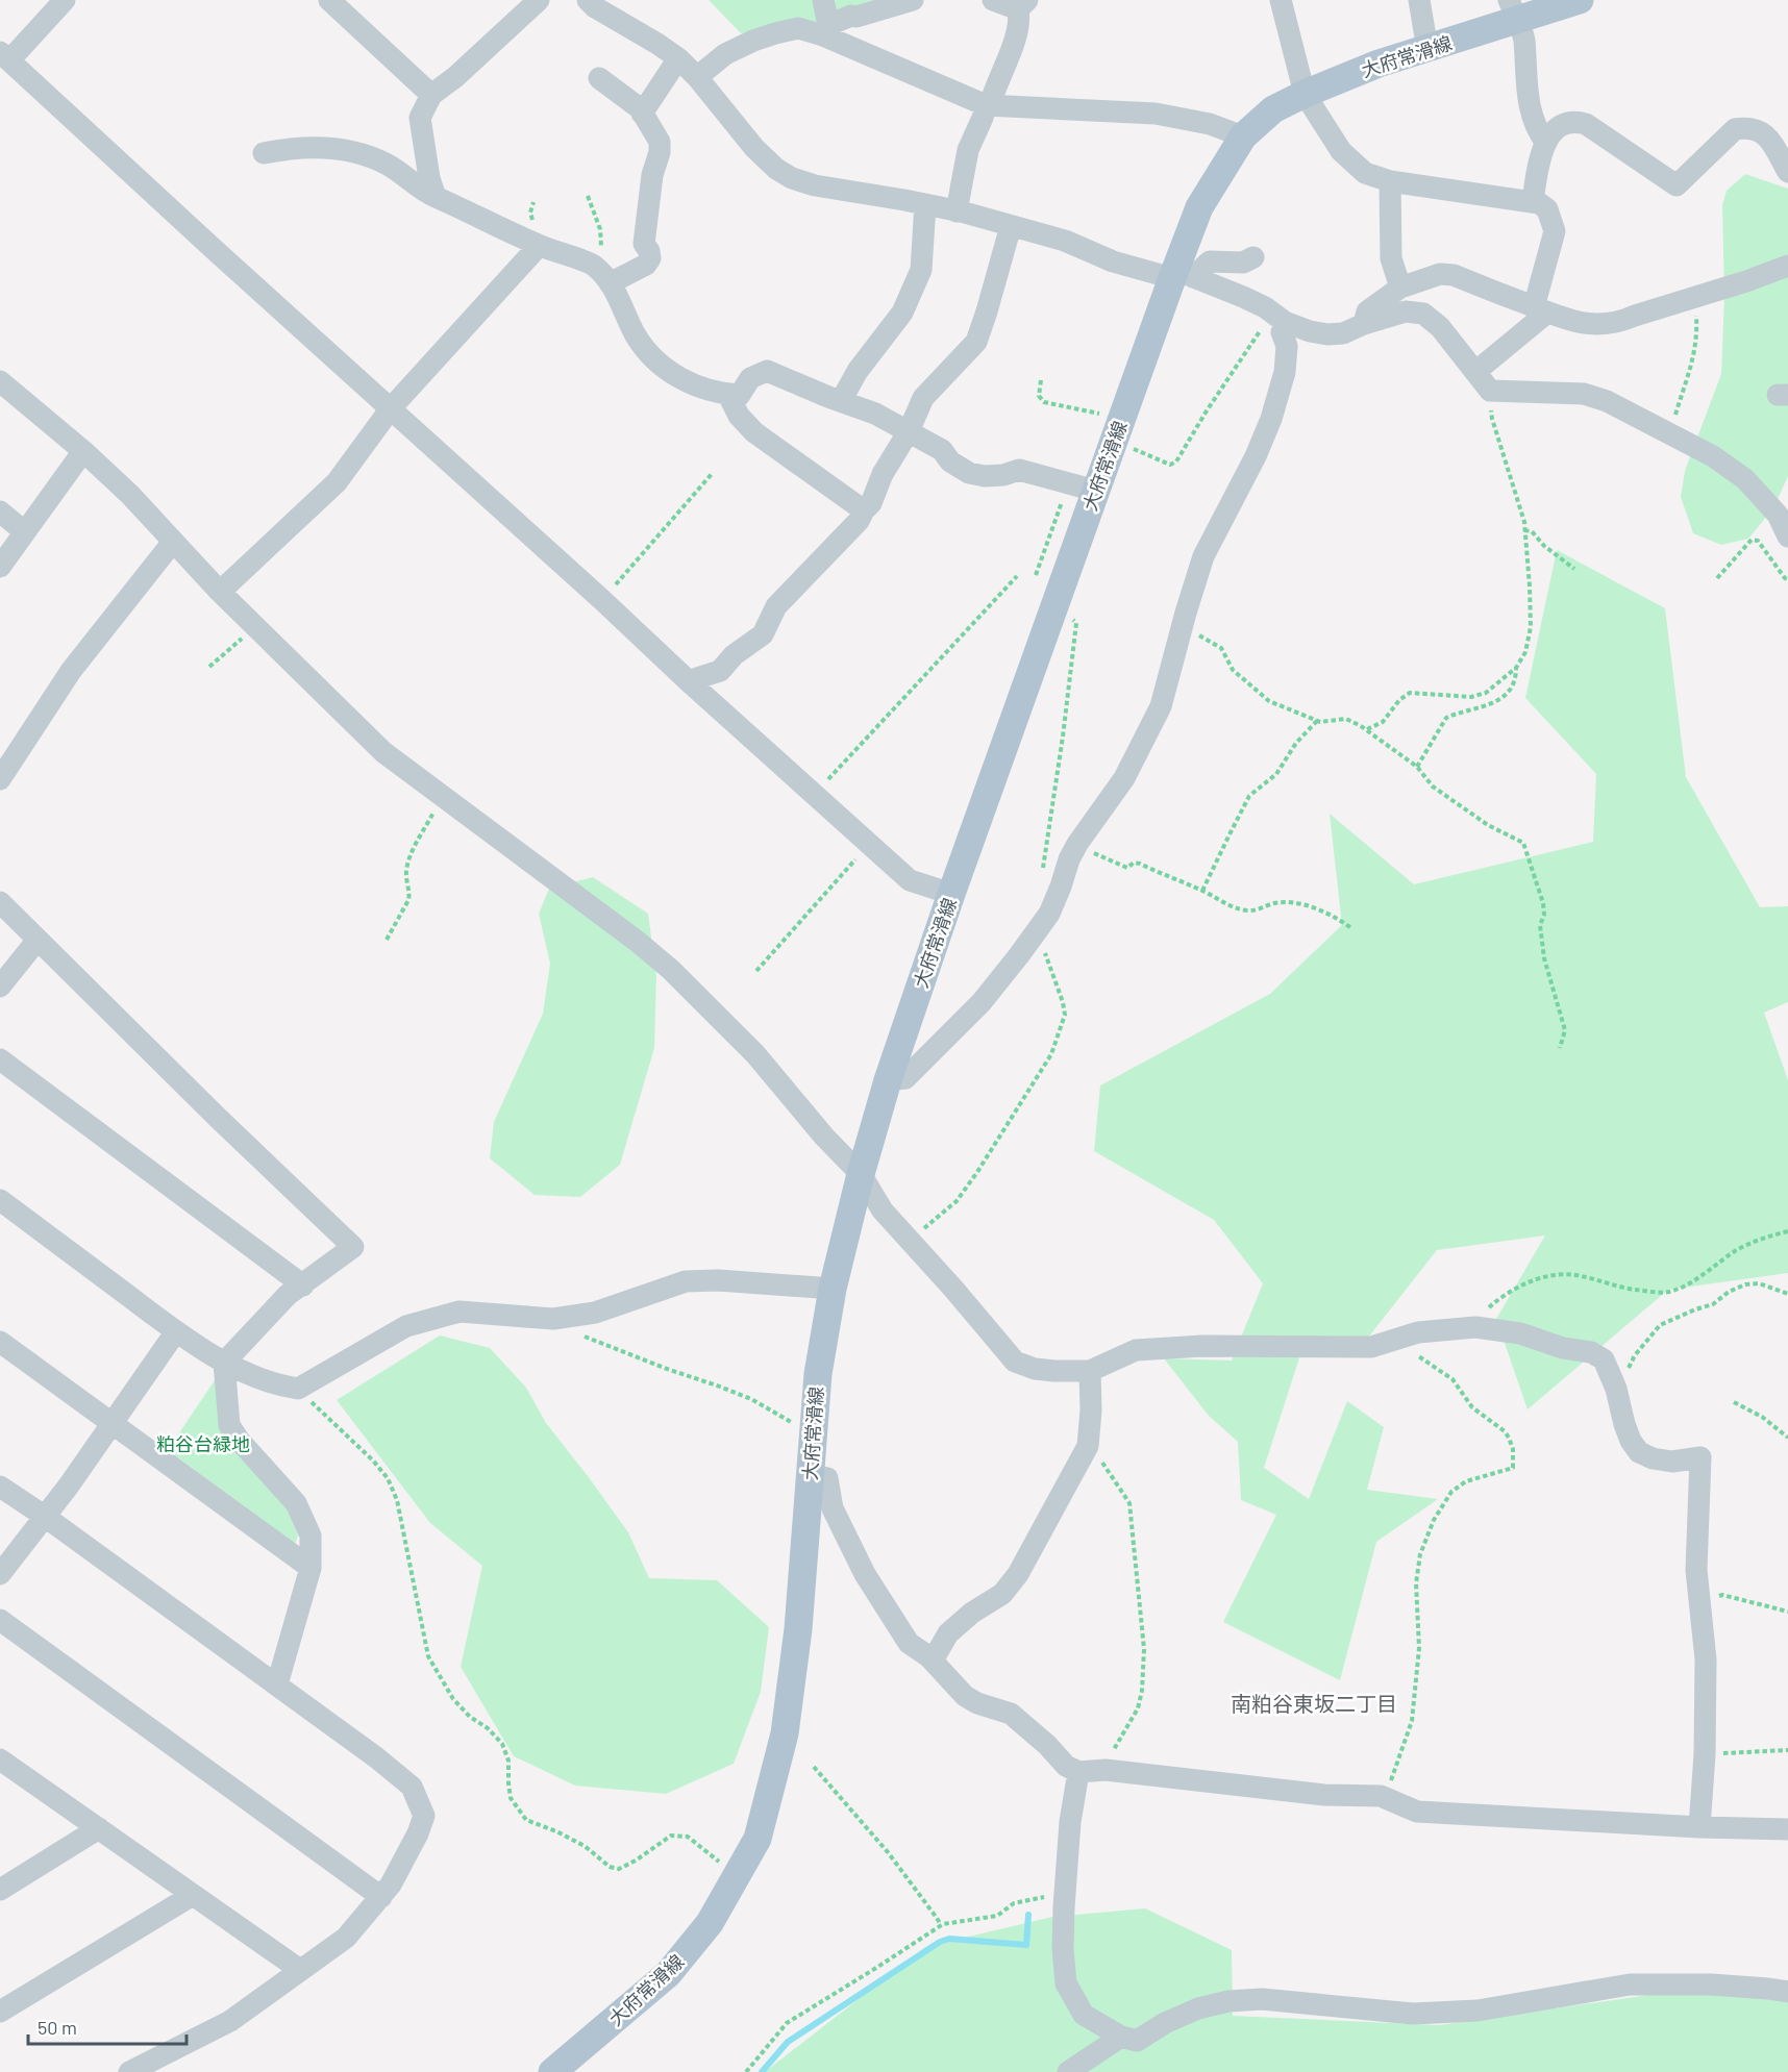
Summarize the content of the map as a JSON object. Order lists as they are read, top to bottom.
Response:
{
  "streets": {
    "main road": ["大府常滑線"]
  },
  "districts": ["南粕谷東坂二丁目"],
  "parks": ["粕谷台緑地"],
  "scale_bar": "50 m"
}
